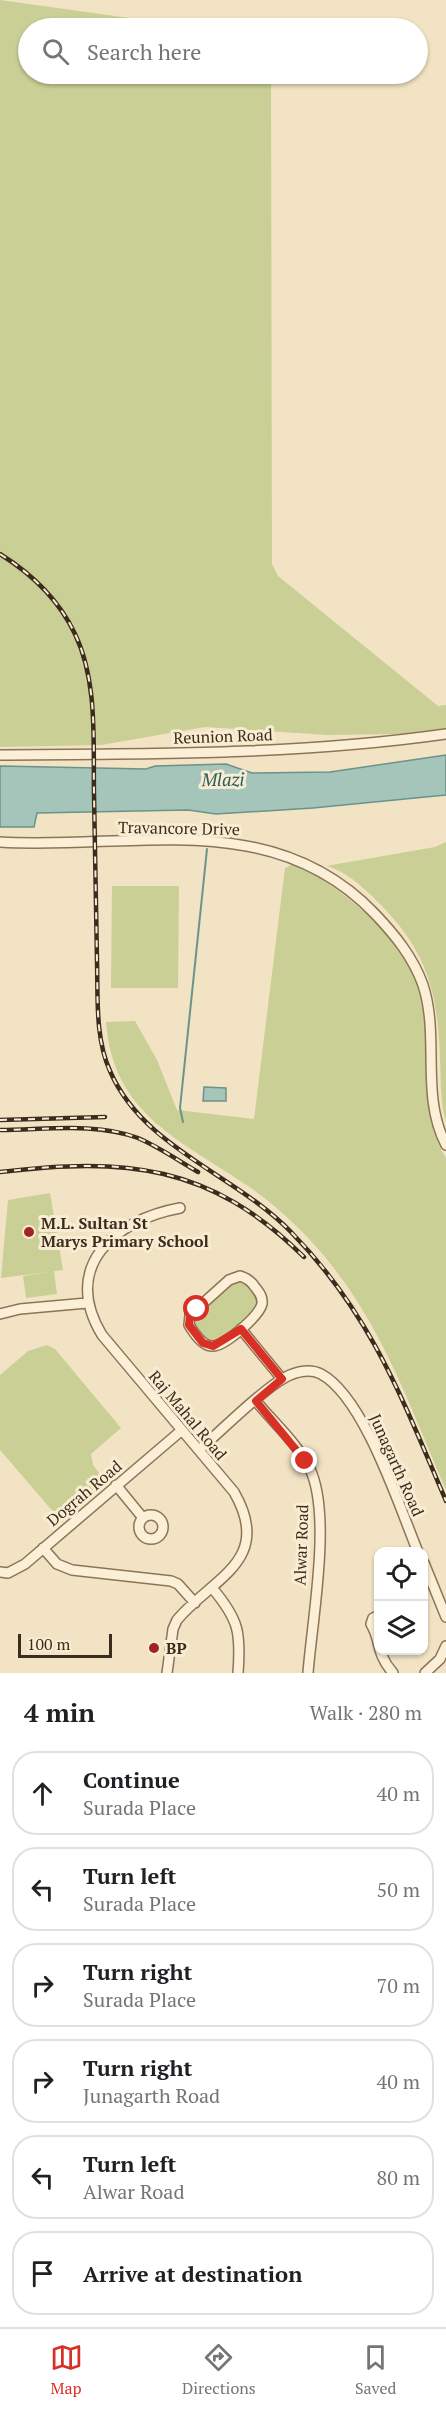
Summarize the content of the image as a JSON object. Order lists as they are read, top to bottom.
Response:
{
  "streets": {
    "street": [
      "Reunion Road",
      "Travancore Drive",
      "Raj Mahal Road",
      "Junagarth Road",
      "Dograh Road",
      "Alwar Road"
    ]
  },
  "crossings": [
    ["Raj Mahal Road", "Junagarth Road"],
    ["Raj Mahal Road", "Dograh Road"],
    ["Junagarth Road", "Alwar Road"]
  ],
  "water": ["Mlazi"],
  "places": ["M.L. Sultan St Marys Primary School", "BP"],
  "scale_bar": "100 m",
  "page": {
    "search": "Search here",
    "scale": "100 m",
    "heading": ["4 min", "Walk · 280 m"],
    "list": [
      ["Continue", "Surada Place", "40 m"],
      ["Turn left", "Surada Place", "50 m"],
      ["Turn right", "Surada Place", "70 m"],
      ["Turn right", "Junagarth Road", "40 m"],
      ["Turn left", "Alwar Road", "80 m"],
      "Arrive at destination"
    ],
    "nav": ["Map", "Directions", "Saved"]
  }
}
